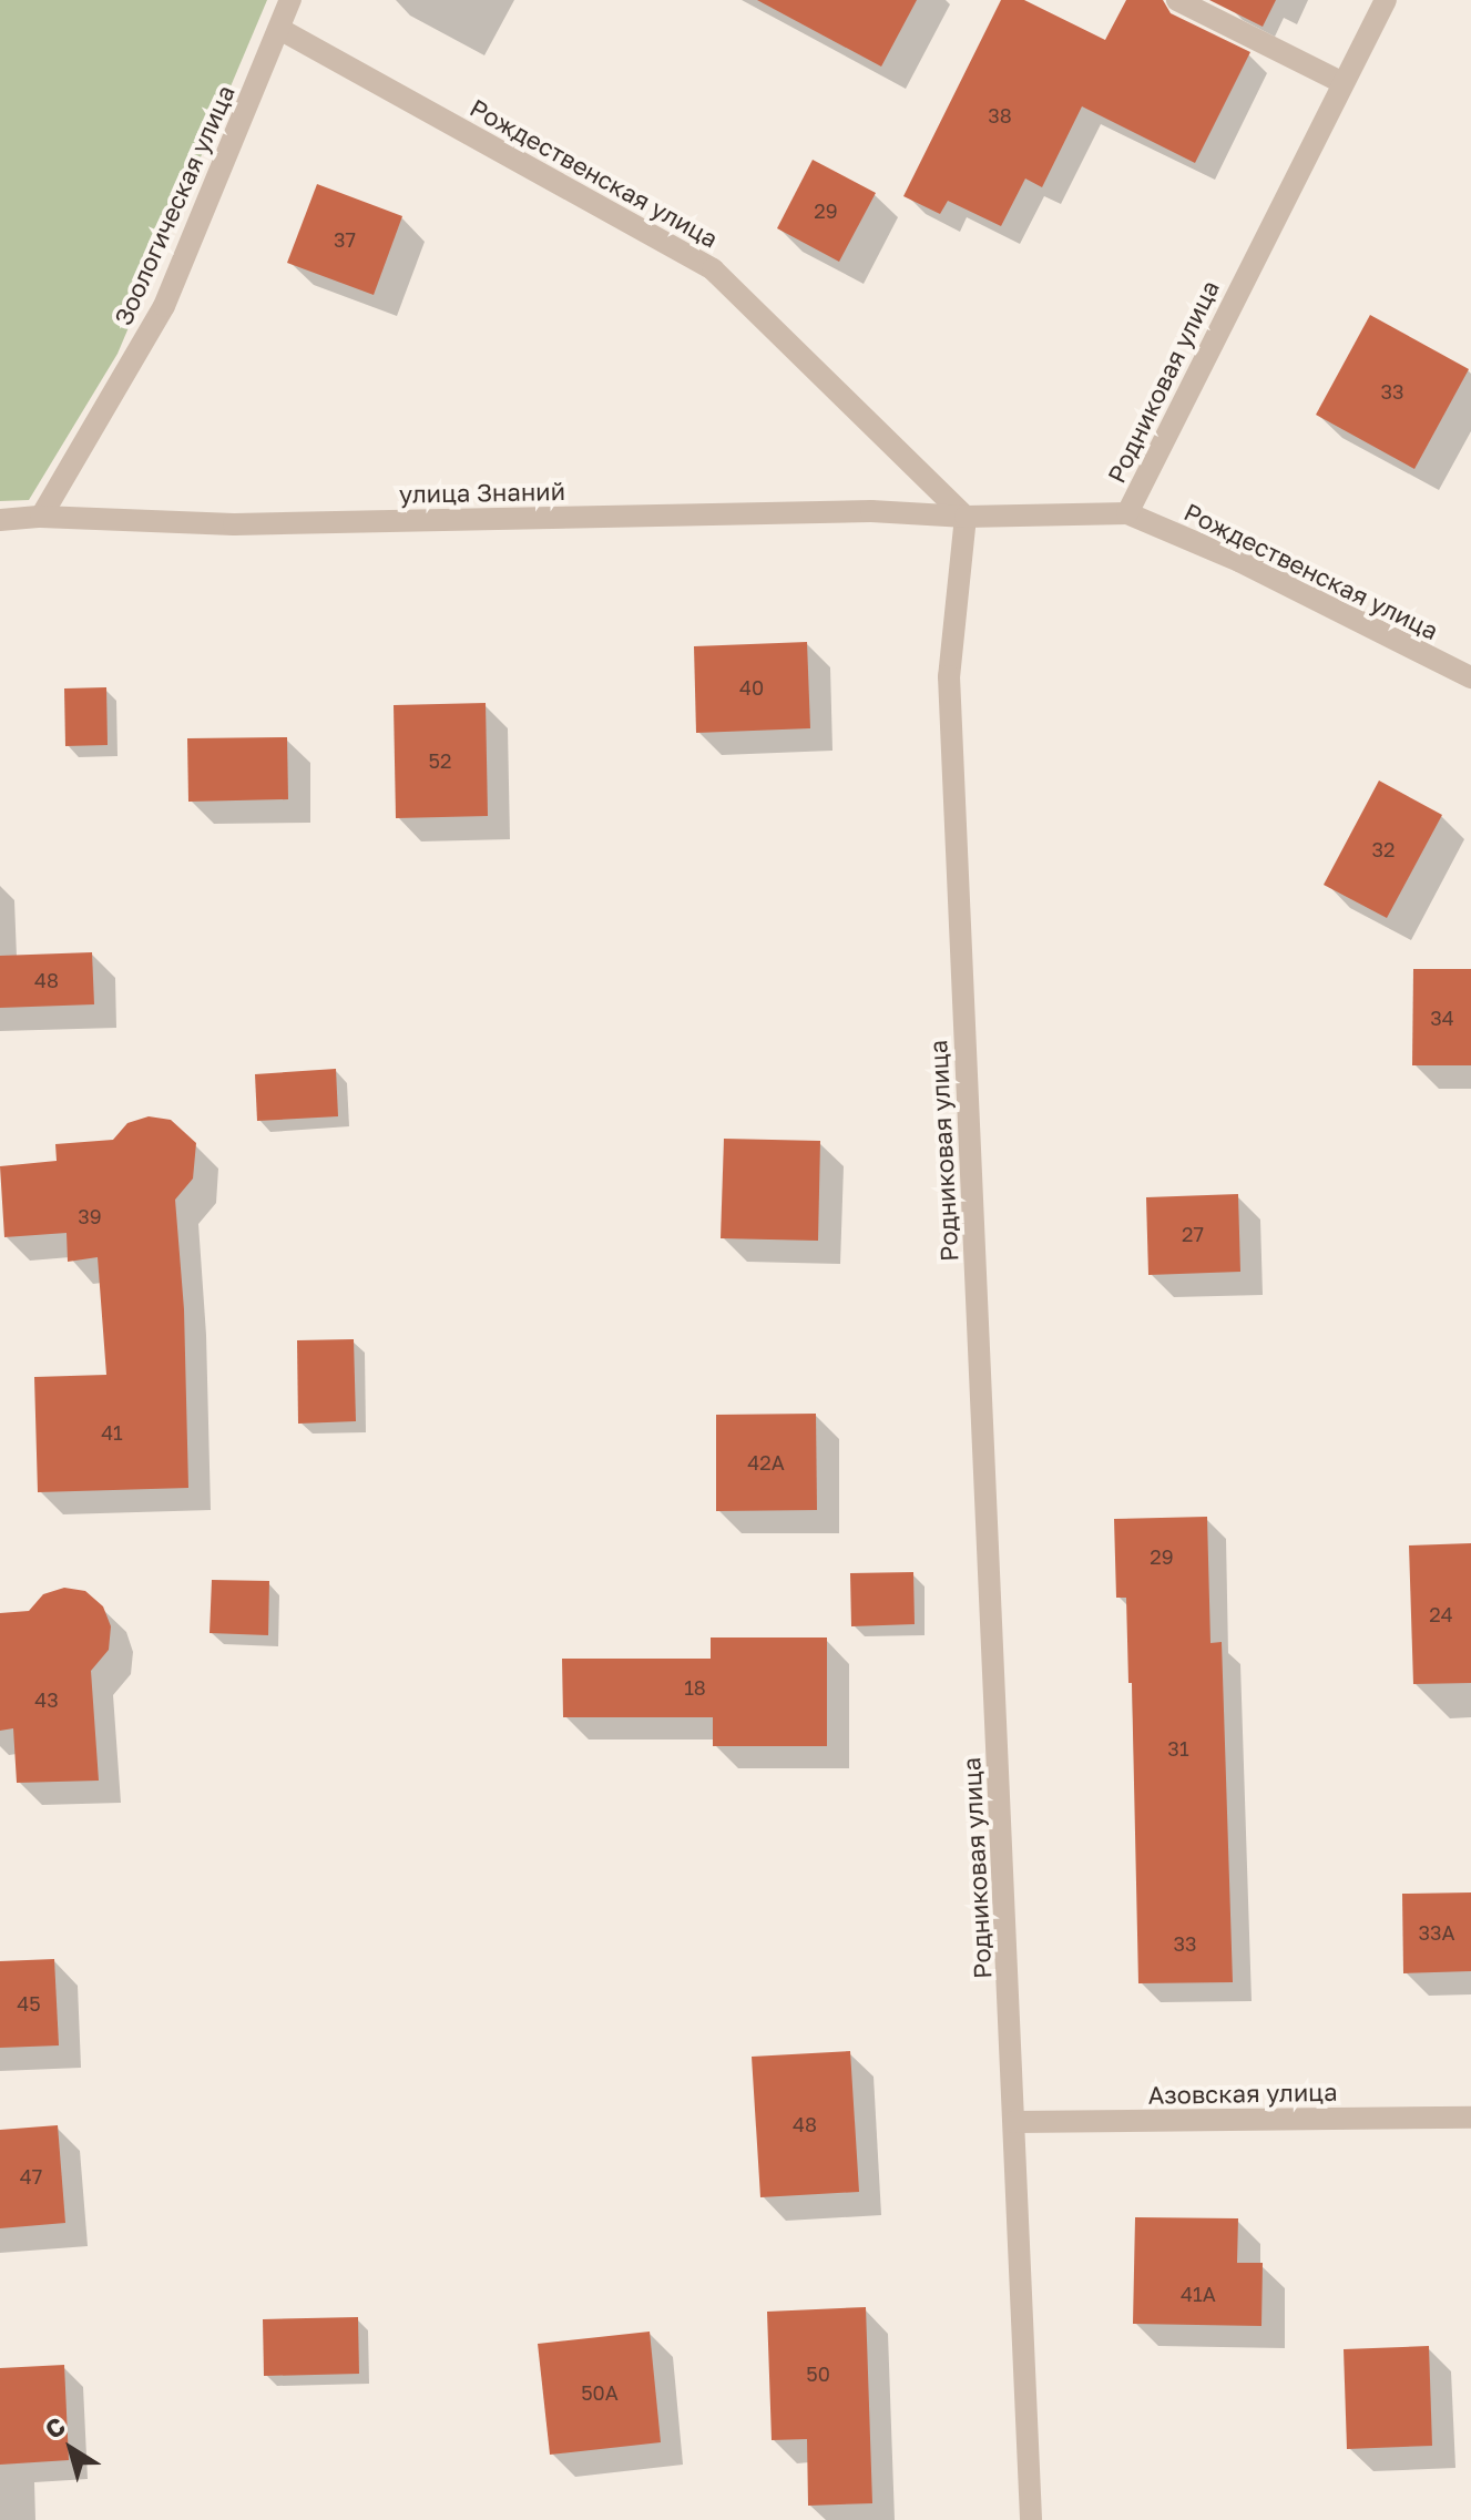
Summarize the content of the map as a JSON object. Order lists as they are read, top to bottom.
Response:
{
  "streets": {
    "street": [
      "Рождественская улица",
      "Зоологическая улица",
      "Родниковая улица",
      "улица Знаний",
      "Азовская улица"
    ]
  },
  "crossings": [
    ["Рождественская улица", "Зоологическая улица"],
    ["Рождественская улица", "Родниковая улица"],
    ["Рождественская улица", "улица Знаний"],
    ["Зоологическая улица", "улица Знаний"],
    ["Родниковая улица", "улица Знаний"],
    ["Родниковая улица", "Азовская улица"]
  ],
  "house_numbers": [
    "38",
    "29",
    "37",
    "33",
    "40",
    "52",
    "32",
    "48",
    "34",
    "39",
    "27",
    "41",
    "42А",
    "29",
    "24",
    "18",
    "43",
    "31",
    "33А",
    "33",
    "45",
    "48",
    "47",
    "41А",
    "50",
    "50А"
  ],
  "north": "top left"
}
